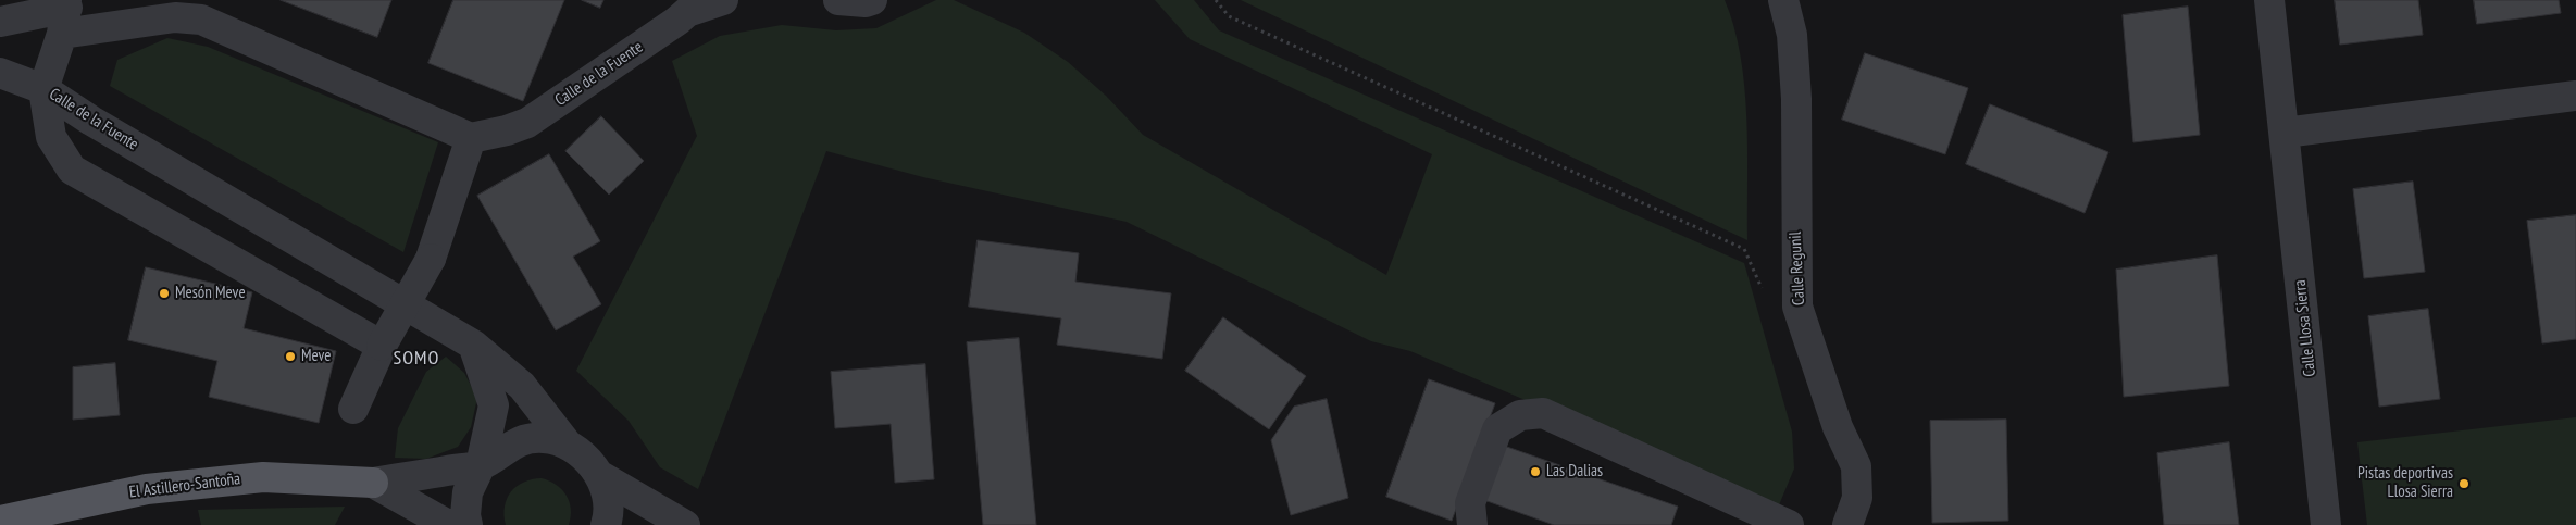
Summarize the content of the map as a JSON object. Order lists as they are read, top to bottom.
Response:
{
  "streets": {
    "main road": ["El Astillero-Santoña"],
    "street": ["Calle de la Fuente", "Calle Regunil", "Calle Llosa Sierra"]
  },
  "districts": ["SOMO"],
  "places": [
    "Mesón Meve",
    "Meve",
    "Las Dalias",
    "Pistas deportivas Llosa Sierra"
  ]
}
